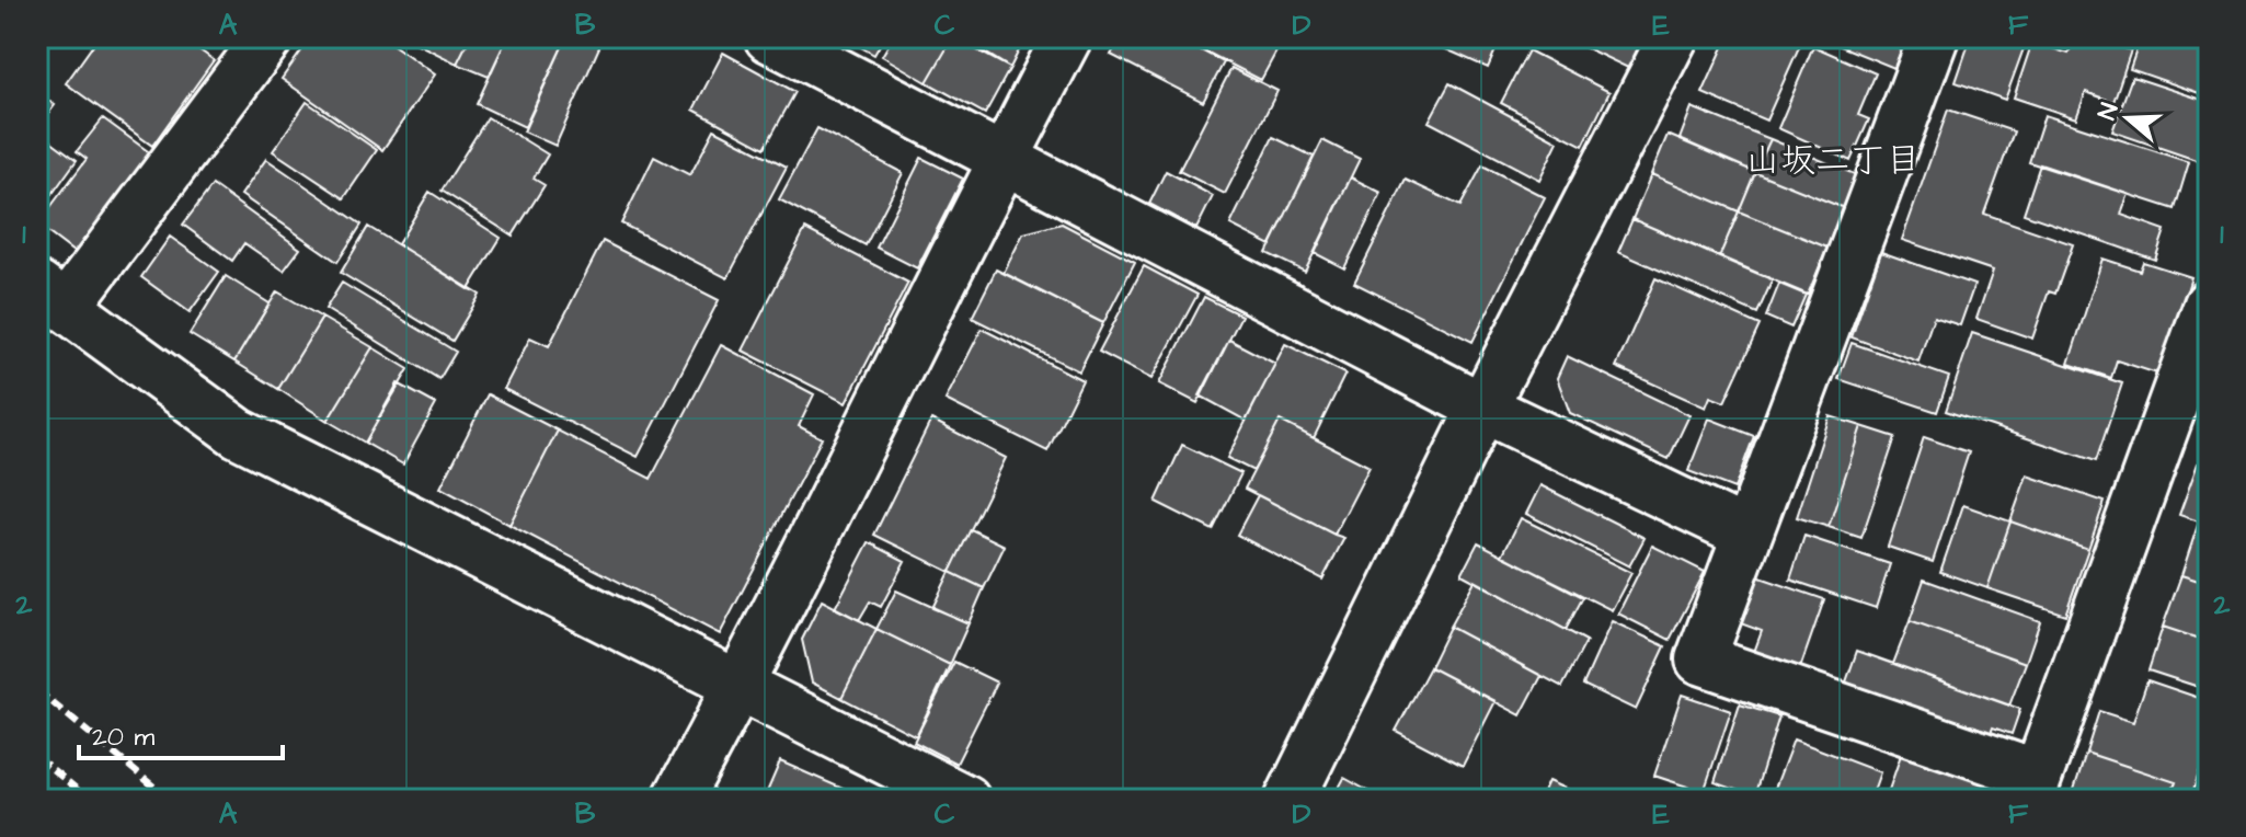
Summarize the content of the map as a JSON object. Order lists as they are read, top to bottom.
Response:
{
  "districts": ["山坂二丁目"],
  "scale_bar": "20 m",
  "north": "left",
  "grid": {
    "columns": [
      "A",
      "B",
      "C",
      "D",
      "E",
      "F"
    ],
    "rows": ["1", "2"]
  }
}
